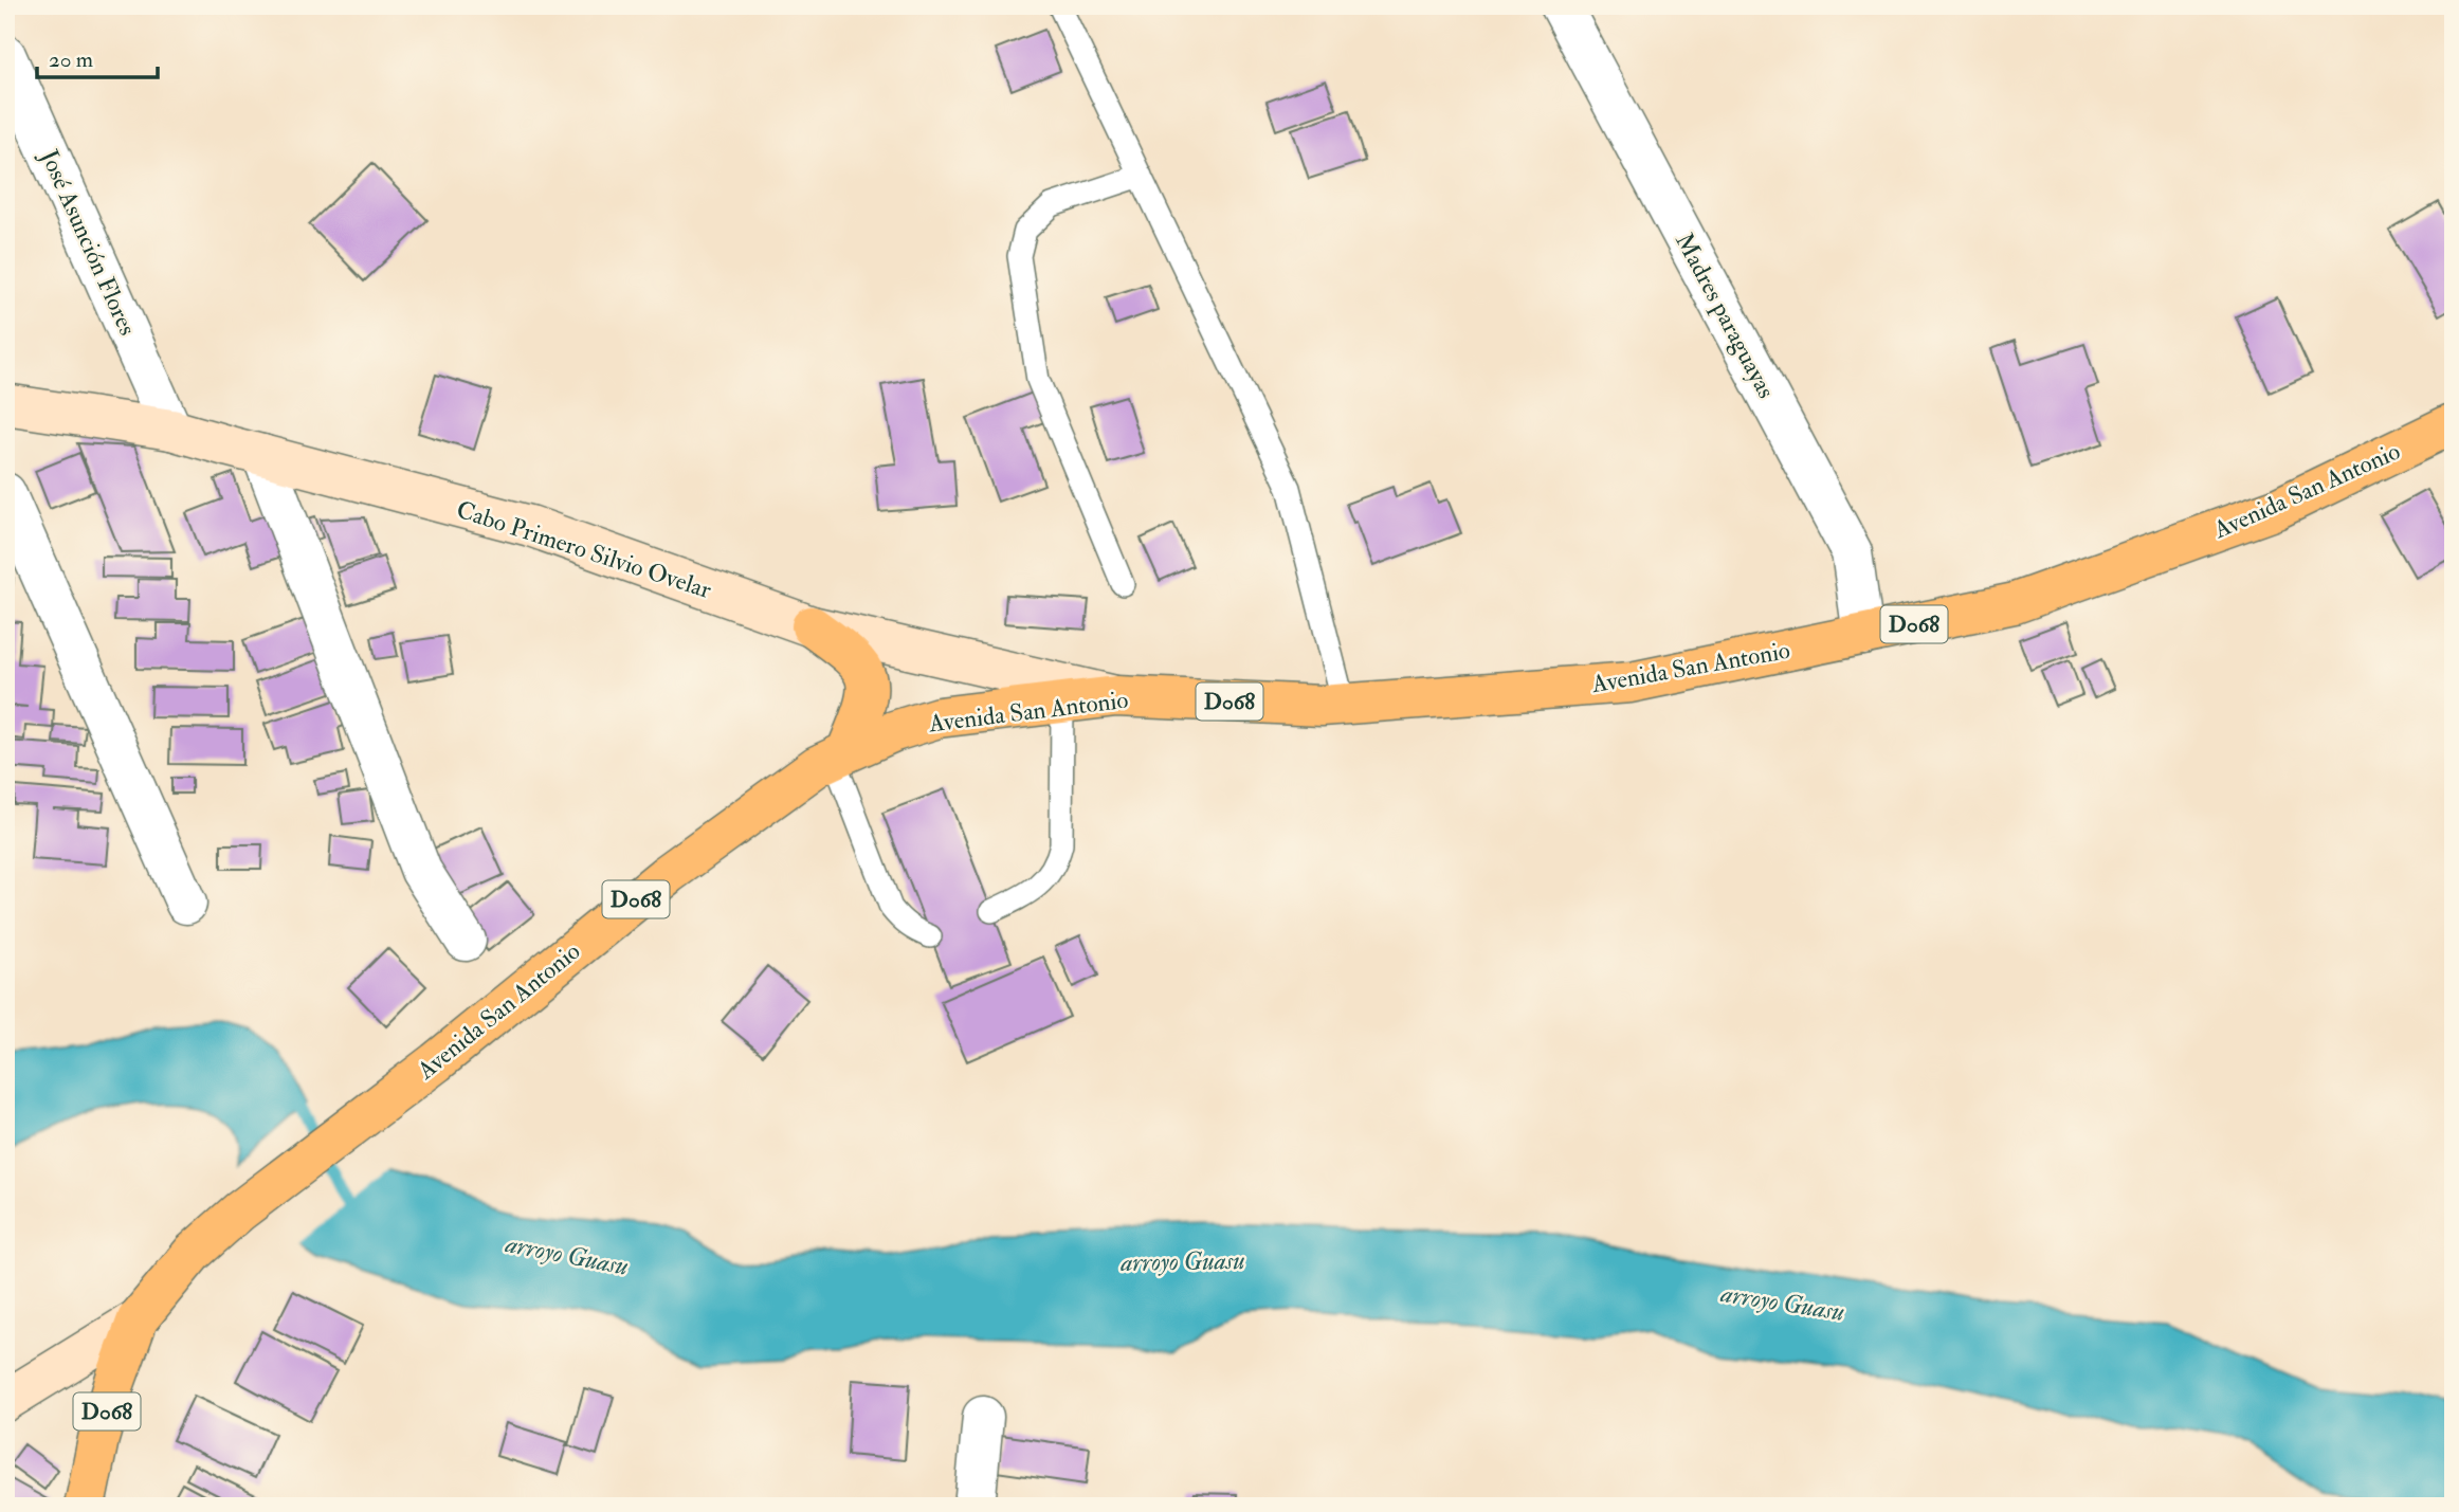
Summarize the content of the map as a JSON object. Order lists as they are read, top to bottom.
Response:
{
  "streets": {
    "main road": ["Avenida San Antonio", "Cabo Primero Silvio Ovelar", "D068"],
    "street": ["José Asunción Flores", "Madres paraguayas"]
  },
  "crossings": [
    ["José Asunción Flores", "Cabo Primero Silvio Ovelar"],
    ["Madres paraguayas", "Avenida San Antonio"],
    ["Avenida San Antonio", "Cabo Primero Silvio Ovelar"]
  ],
  "water": ["arroyo Guasu"],
  "scale_bar": "20 m"
}
